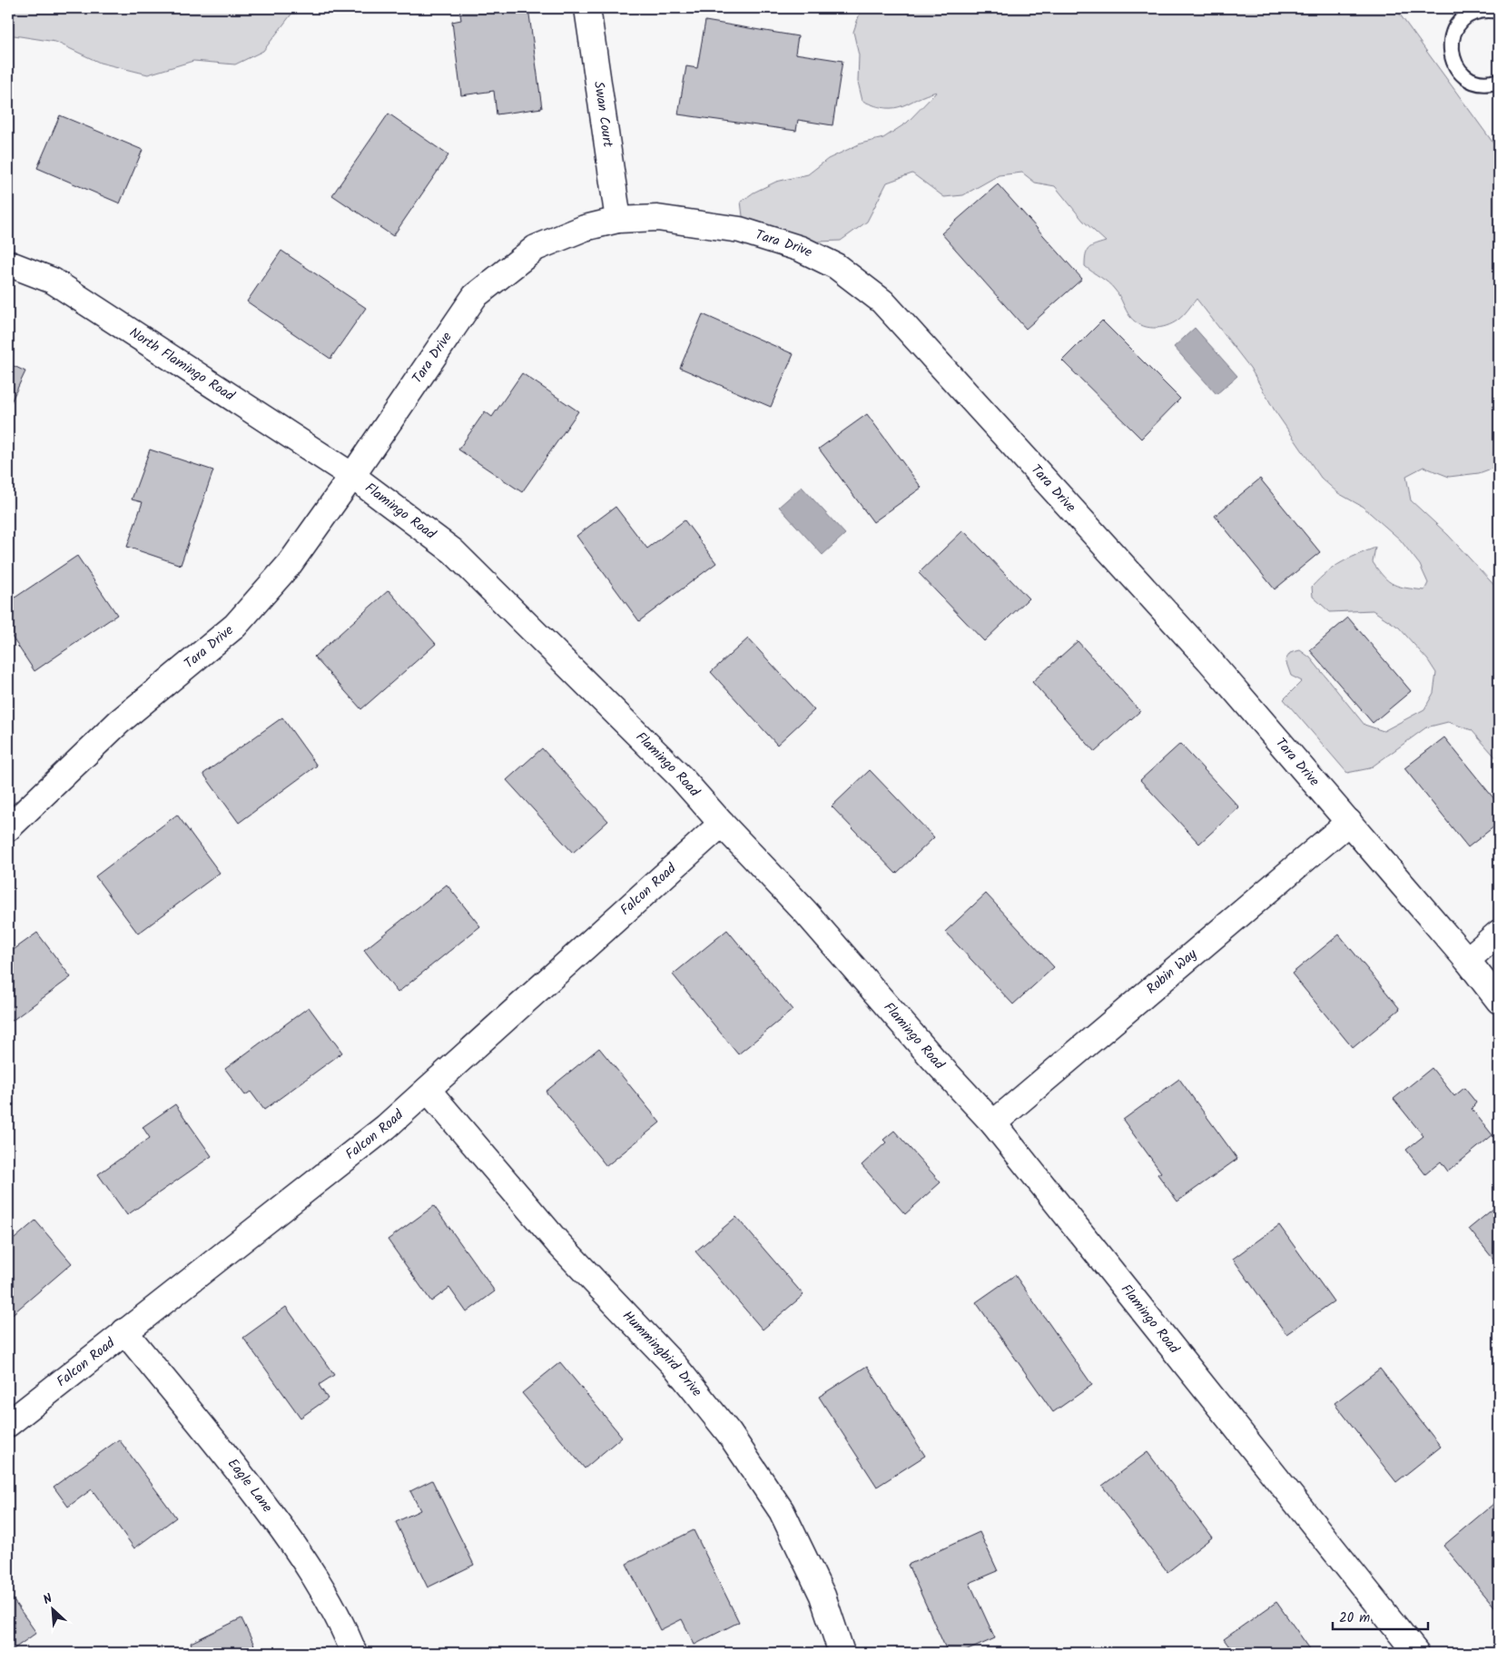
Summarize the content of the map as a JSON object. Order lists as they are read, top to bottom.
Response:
{
  "streets": {
    "street": [
      "Swan Court",
      "Tara Drive",
      "North Flamingo Road",
      "Flamingo Road",
      "Falcon Road",
      "Robin Way",
      "Hummingbird Drive",
      "Eagle Lane"
    ]
  },
  "crossings": [
    ["Swan Court", "Tara Drive"],
    ["Tara Drive", "North Flamingo Road"],
    ["Tara Drive", "Flamingo Road"],
    ["Tara Drive", "Robin Way"],
    ["North Flamingo Road", "Flamingo Road"],
    ["Flamingo Road", "Falcon Road"],
    ["Flamingo Road", "Robin Way"],
    ["Falcon Road", "Hummingbird Drive"],
    ["Falcon Road", "Eagle Lane"]
  ],
  "scale_bar": "20 m",
  "north": "top left"
}
